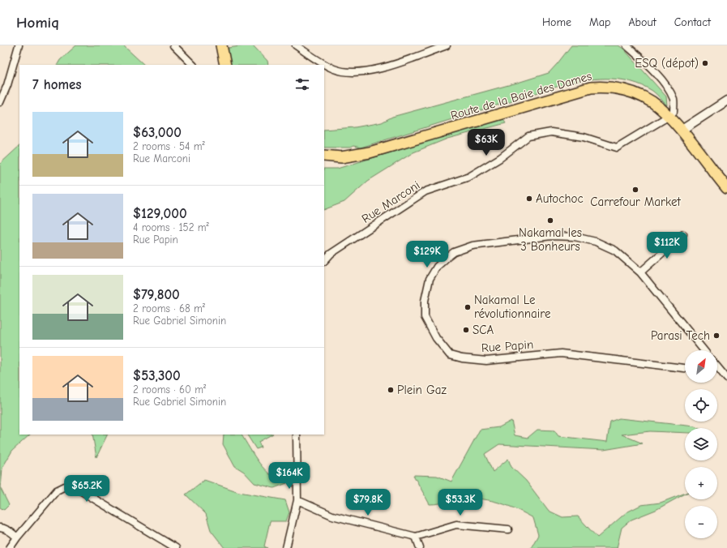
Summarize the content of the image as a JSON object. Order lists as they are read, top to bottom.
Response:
{
  "streets": {
    "main road": ["Route de la Baie des Dames"],
    "street": ["Rue Marconi", "Rue Papin"]
  },
  "crossings": [
    ["Route de la Baie des Dames", "Rue Marconi"]
  ],
  "places": [
    "ESQ (dépot)",
    "Carrefour Market",
    "Autochoc",
    "Nakamal les 3 Bonheurs",
    "Nakamal Le révolutionnaire",
    "SCA",
    "Parasi Tech",
    "Plein Gaz"
  ],
  "north": "top right",
  "page": {
    "header": "Homiq",
    "nav": [
      "Home",
      "Map",
      "About",
      "Contact"
    ],
    "heading": "7 homes",
    "list": [
      {
        "name": "$63,000",
        "note": "2 rooms · 54 m² · Rue Marconi"
      },
      {
        "name": "$129,000",
        "note": "4 rooms · 152 m² · Rue Papin"
      },
      {
        "name": "$79,800",
        "note": "2 rooms · 68 m² · Rue Gabriel Simonin"
      },
      {
        "name": "$53,300",
        "note": "2 rooms · 60 m² · Rue Gabriel Simonin"
      }
    ],
    "price": [
      "$63K",
      "$112K",
      "$129K",
      "$164K",
      "$65.2K",
      "$79.8K",
      "$53.3K"
    ],
    "map_buttons": ["+", "−"]
  }
}
